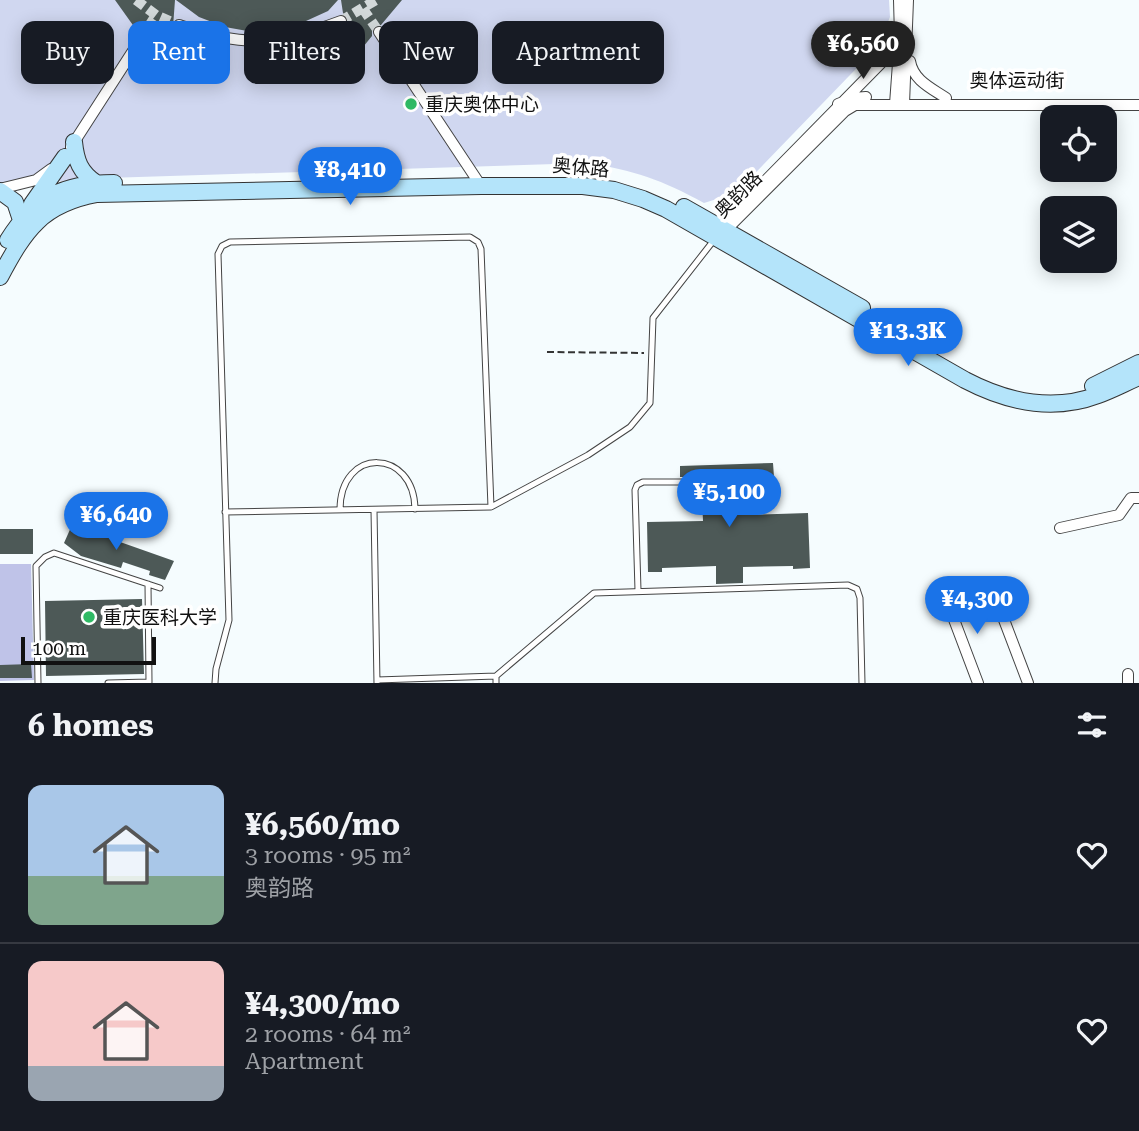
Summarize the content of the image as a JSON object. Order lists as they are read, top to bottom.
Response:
{
  "streets": {
    "main road": ["奥体路"],
    "street": ["奥体运动街", "奥韵路"]
  },
  "crossings": [
    ["奥体运动街", "奥韵路"],
    ["奥体路", "奥韵路"]
  ],
  "places": ["重庆奥体中心", "重庆医科大学"],
  "scale_bar": "100 m",
  "page": {
    "price": [
      "¥6,560",
      "¥8,410",
      "¥13.3K",
      "¥5,100",
      "¥6,640",
      "¥4,300"
    ],
    "chip": [
      "Buy",
      "Rent",
      "Filters",
      "New",
      "Apartment"
    ],
    "scale": "100 m",
    "heading": "6 homes",
    "list": [
      {
        "name": "¥6,560/mo",
        "note": "3 rooms · 95 m² · 奥韵路"
      },
      {
        "name": "¥4,300/mo",
        "note": "2 rooms · 64 m² · Apartment"
      }
    ]
  }
}
